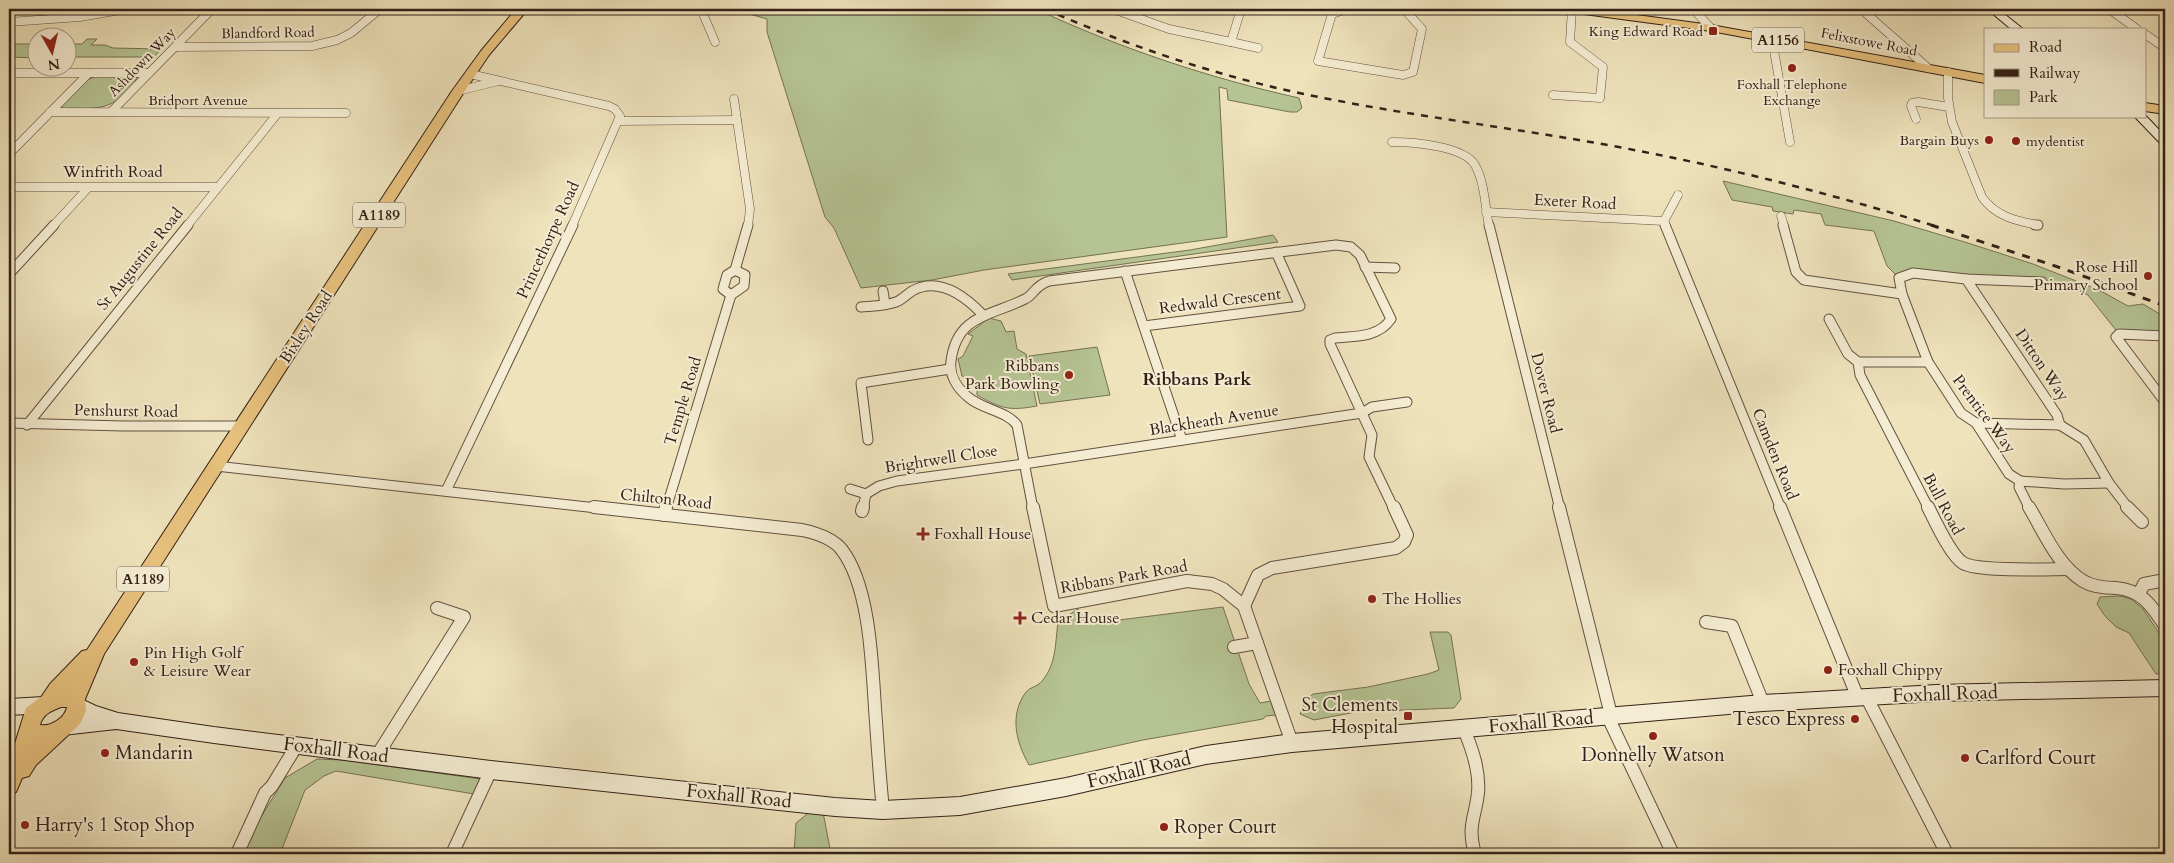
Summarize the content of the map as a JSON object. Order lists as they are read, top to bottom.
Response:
{
  "streets": {
    "main road": [
      "A1156",
      "Felixstowe Road",
      "A1189",
      "Bixley Road"
    ],
    "street": [
      "Blandford Road",
      "Ashdown Way",
      "Bridport Avenue",
      "Winfrith Road",
      "Exeter Road",
      "Princethorpe Road",
      "St Augustine Road",
      "Redwald Crescent",
      "Ditton Way",
      "Dover Road",
      "Temple Road",
      "Penshurst Road",
      "Prentice Way",
      "Blackheath Avenue",
      "Camden Road",
      "Brightwell Close",
      "Chilton Road",
      "Bull Road",
      "Ribbans Park Road",
      "Foxhall Road"
    ]
  },
  "crossings": [
    ["Blandford Road", "Ashdown Way"],
    ["Ashdown Way", "Bridport Avenue"],
    ["Bridport Avenue", "St Augustine Road"],
    ["Winfrith Road", "St Augustine Road"],
    ["Exeter Road", "Dover Road"],
    ["Exeter Road", "Camden Road"],
    ["Princethorpe Road", "Chilton Road"],
    ["St Augustine Road", "Penshurst Road"],
    ["Bixley Road", "Penshurst Road"],
    ["Bixley Road", "Chilton Road"],
    ["Bixley Road", "Foxhall Road"],
    ["Ditton Way", "Prentice Way"],
    ["Dover Road", "Foxhall Road"],
    ["Temple Road", "Chilton Road"],
    ["Blackheath Avenue", "Brightwell Close"],
    ["Blackheath Avenue", "Ribbans Park Road"],
    ["Camden Road", "Foxhall Road"],
    ["Brightwell Close", "Ribbans Park Road"],
    ["Chilton Road", "Foxhall Road"]
  ],
  "districts": ["Ribbans Park"],
  "places": {
    "transit": ["King Edward Road", "St Clements Hospital"],
    "other": [
      "Foxhall Telephone Exchange",
      "Bargain Buys",
      "mydentist",
      "Rose Hill Primary School",
      "Ribbans Park Bowling",
      "The Hollies",
      "Pin High Golf & Leisure Wear",
      "Foxhall Chippy",
      "Tesco Express",
      "Donnelly Watson",
      "Mandarin",
      "Carlford Court",
      "Harry's 1 Stop Shop",
      "Roper Court"
    ],
    "health": ["Foxhall House", "Cedar House"]
  },
  "legend": ["Road", "Railway", "Park"],
  "north": "bottom"
}
